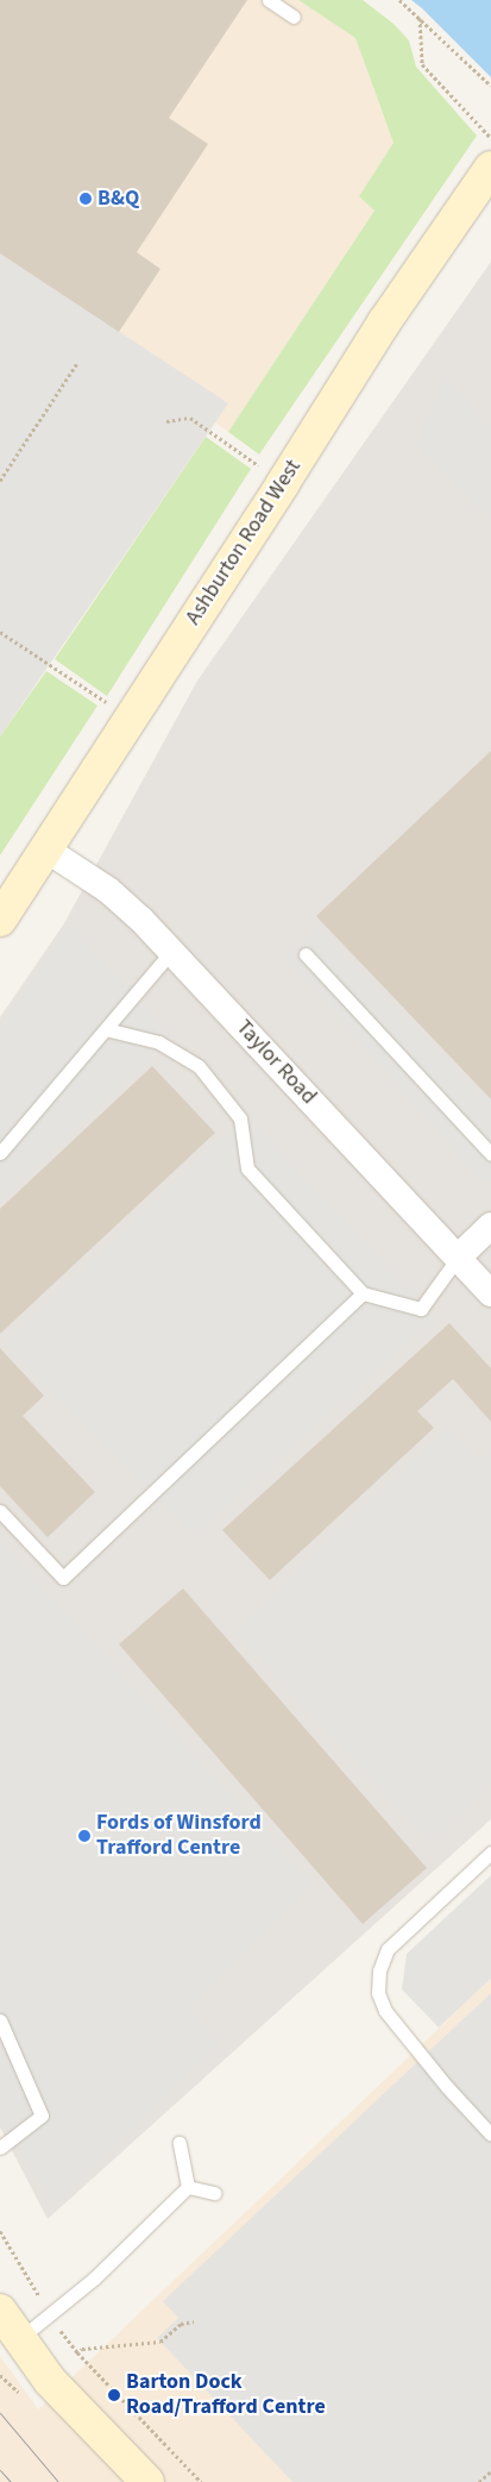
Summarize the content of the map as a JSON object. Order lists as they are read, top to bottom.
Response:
{
  "streets": {
    "main road": ["Ashburton Road West"],
    "street": ["Taylor Road"]
  },
  "crossings": [
    ["Ashburton Road West", "Taylor Road"]
  ],
  "places": ["B&Q", "Fords of Winsford Trafford Centre", "Barton Dock Road/Trafford Centre"]
}
